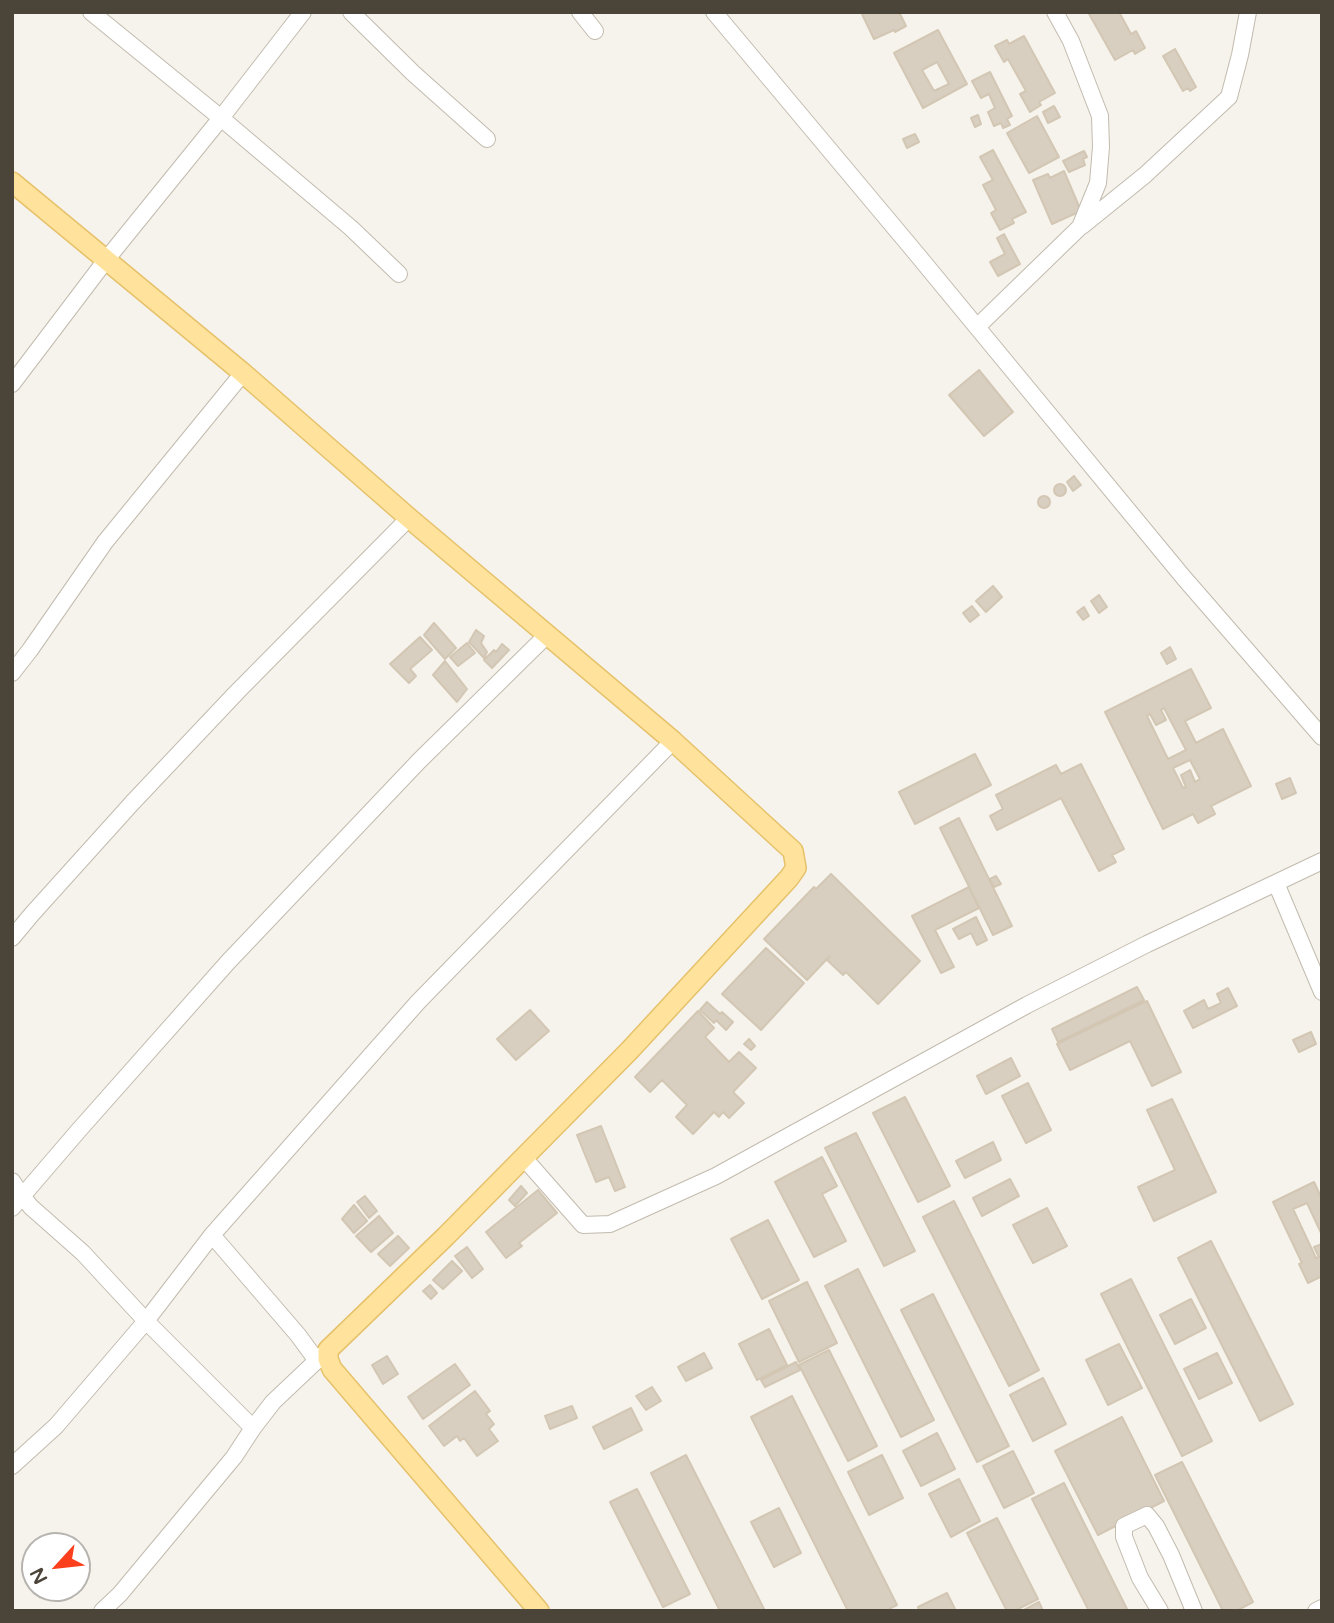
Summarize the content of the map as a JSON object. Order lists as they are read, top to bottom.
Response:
{
  "north": "bottom left"
}
